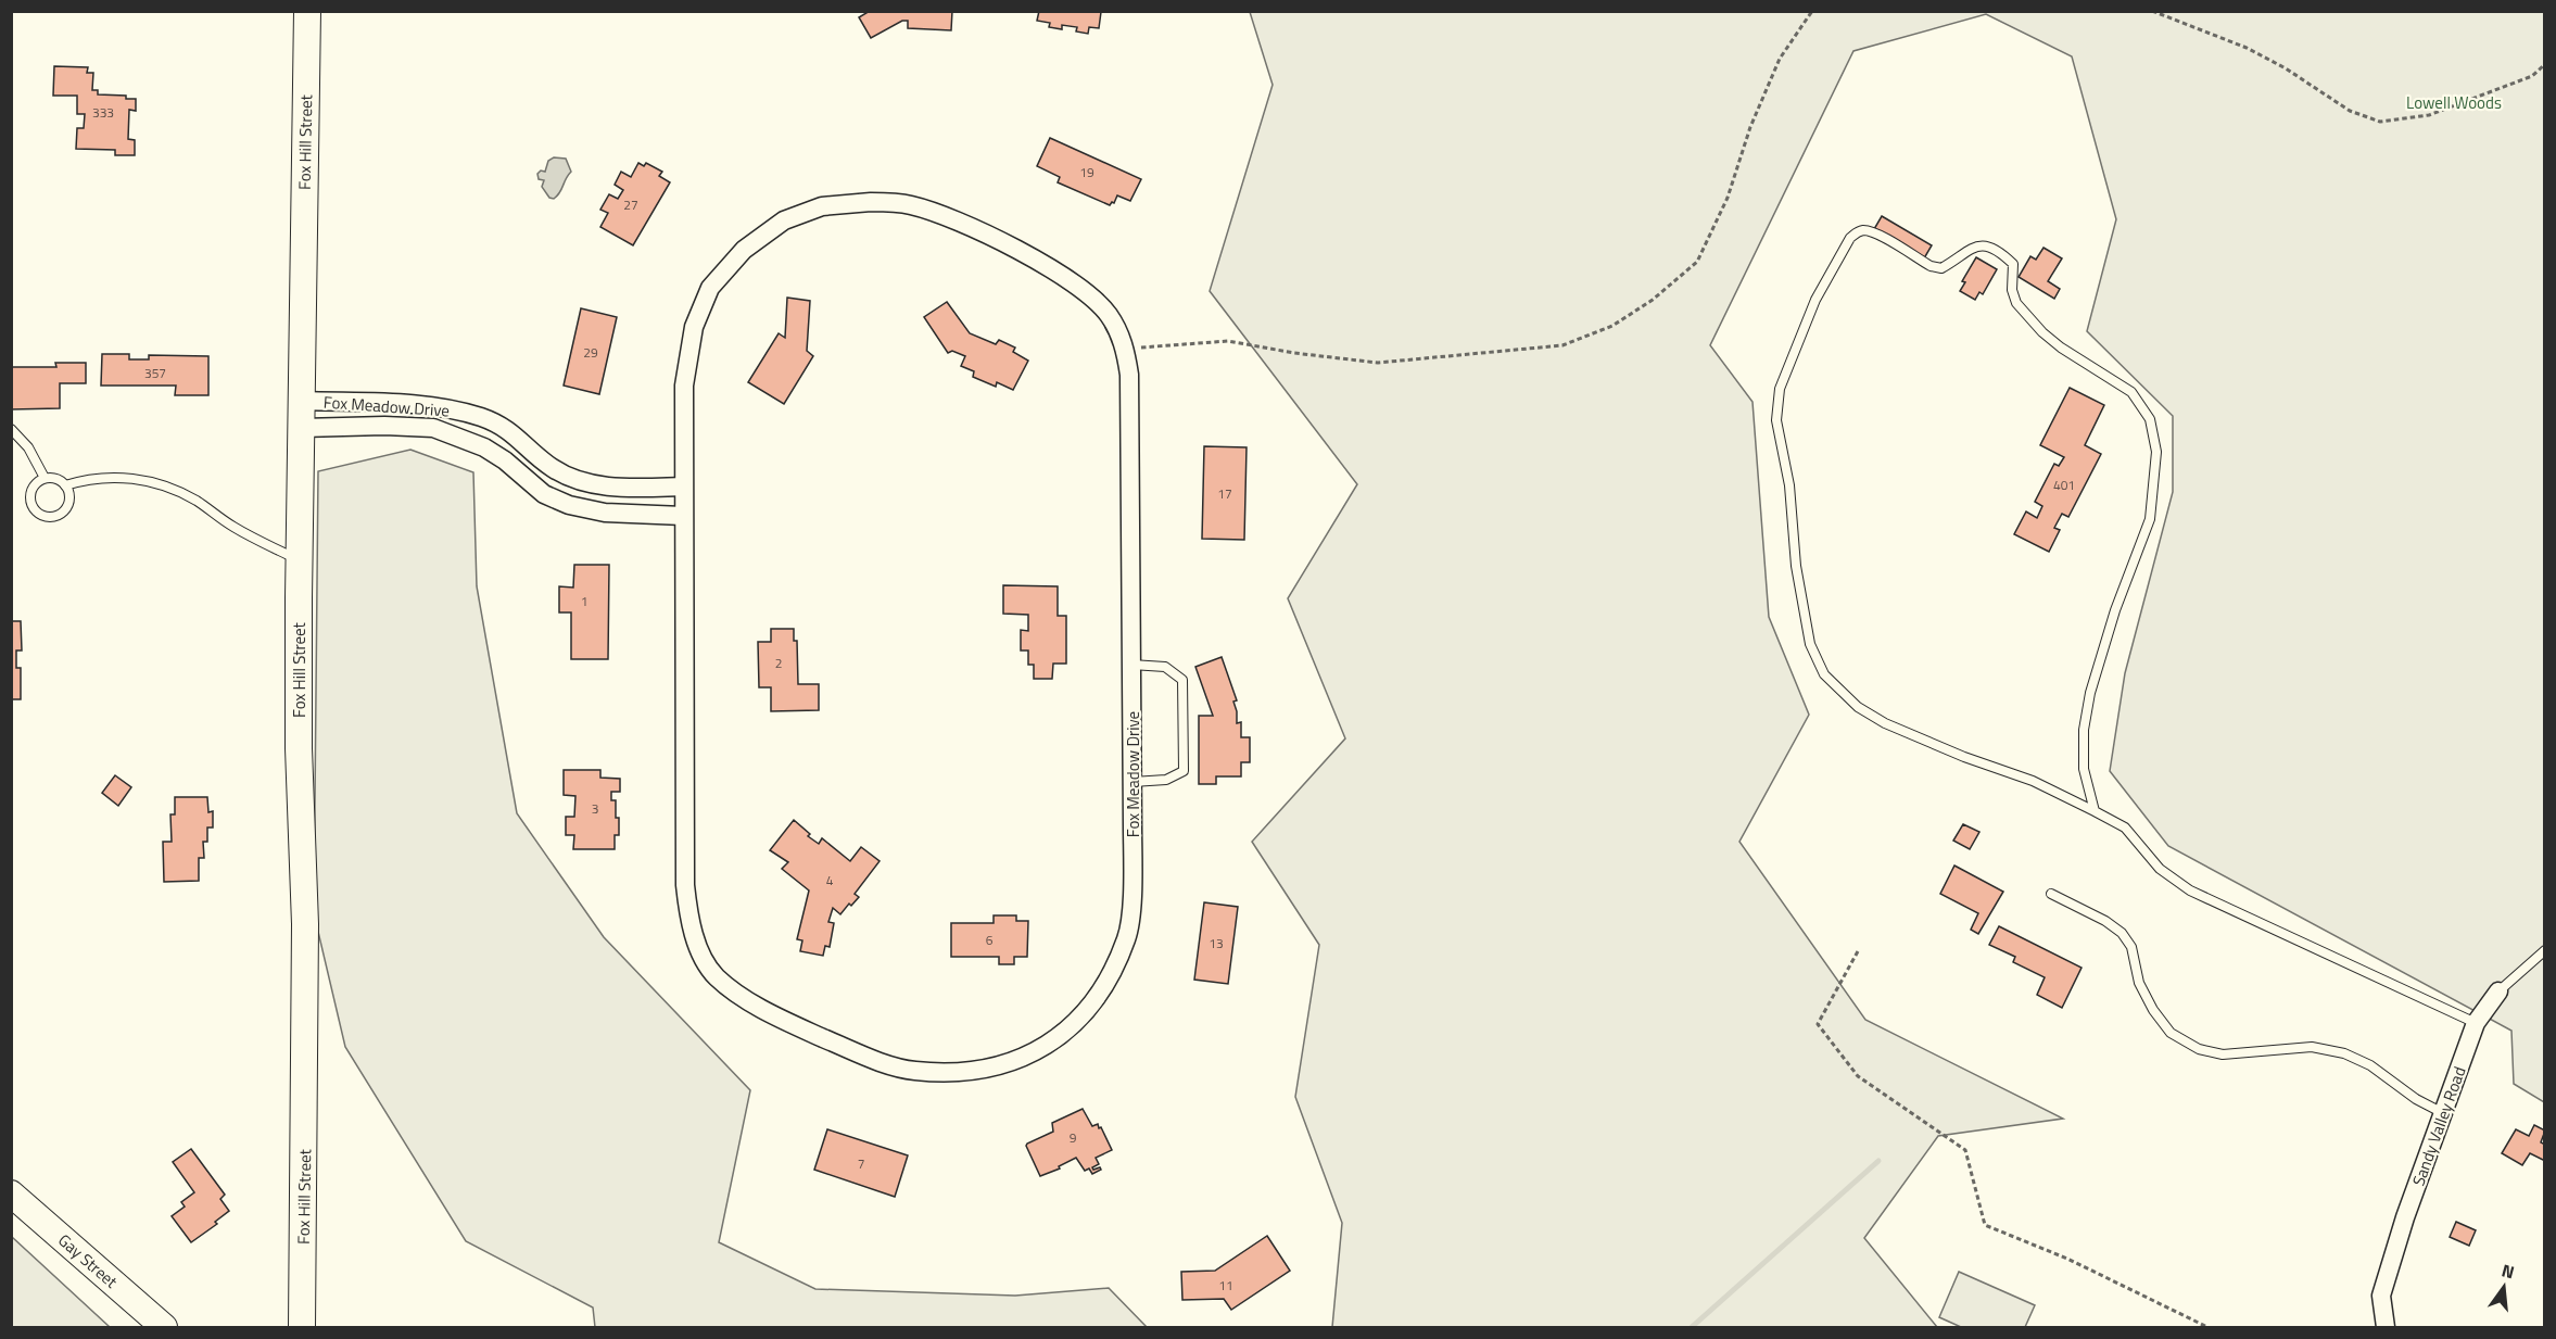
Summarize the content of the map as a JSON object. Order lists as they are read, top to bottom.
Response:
{
  "streets": {
    "street": [
      "Fox Hill Street",
      "Fox Meadow Drive",
      "Sandy Valley Road",
      "Gay Street"
    ]
  },
  "crossings": [
    ["Fox Hill Street", "Fox Meadow Drive"]
  ],
  "parks": ["Lowell Woods"],
  "house_numbers": [
    "333",
    "19",
    "27",
    "29",
    "357",
    "401",
    "17",
    "1",
    "2",
    "3",
    "4",
    "6",
    "13",
    "9",
    "7",
    "11"
  ],
  "north": "top"
}
